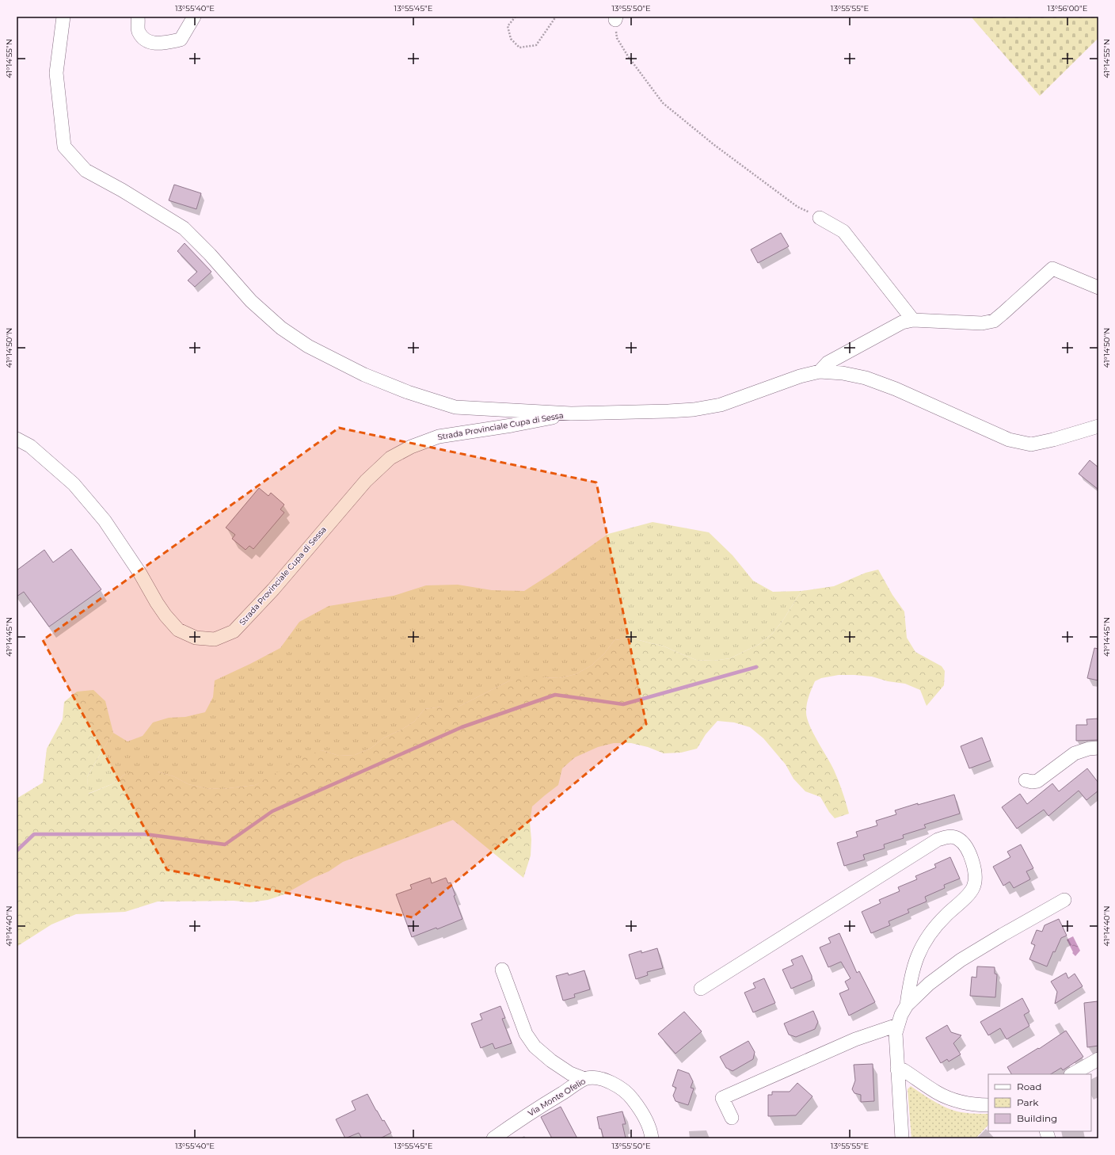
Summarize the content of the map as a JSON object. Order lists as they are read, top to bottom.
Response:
{
  "streets": {
    "street": ["Strada Provinciale Cupa di Sessa", "Via Monte Ofelio"]
  },
  "legend": ["Road", "Park", "Building"],
  "coordinates": [
    "13°55'40\"E",
    "13°55'45\"E",
    "13°55'50\"E",
    "13°55'55\"E",
    "13°56'00\"E",
    "41°14'55\"N",
    "41°14'50\"N",
    "41°14'45\"N",
    "41°14'40\"N"
  ]
}
